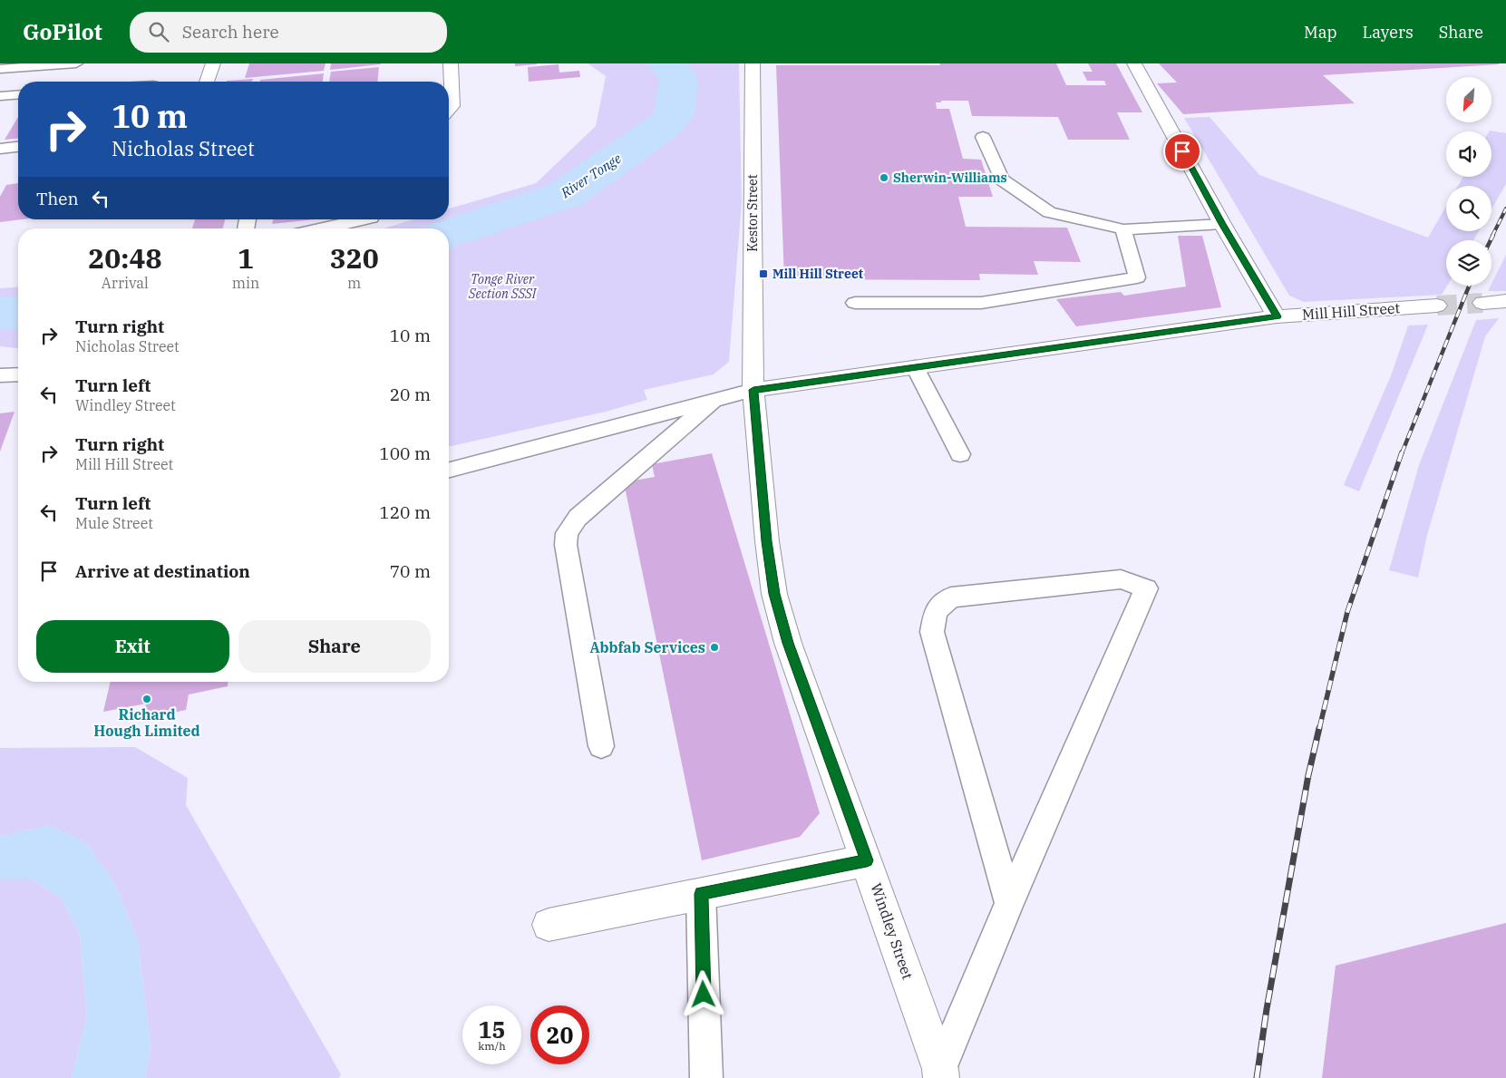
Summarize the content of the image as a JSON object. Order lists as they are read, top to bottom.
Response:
{
  "streets": {
    "street": ["Kestor Street", "Mill Hill Street", "Windley Street"]
  },
  "crossings": [
    ["Kestor Street", "Mill Hill Street"],
    ["Kestor Street", "Windley Street"],
    ["Mill Hill Street", "Windley Street"]
  ],
  "water": ["River Tonge"],
  "parks": ["Tonge River Section SSSI"],
  "places": {
    "other": ["Sherwin-Williams", "Abbfab Services", "Richard Hough Limited"],
    "transit": ["Mill Hill Street"]
  },
  "north": "bottom left",
  "page": {
    "header": "GoPilot",
    "search": "Search here",
    "nav": ["Map", "Layers", "Share"],
    "turn": ["10 m", "Nicholas Street"],
    "then": "Then",
    "eta": [
      "20:48",
      "Arrival",
      "1",
      "min",
      "320",
      "m"
    ],
    "list": [
      {
        "name": "Turn right",
        "note": "Nicholas Street",
        "value": "10 m"
      },
      {
        "name": "Turn left",
        "note": "Windley Street",
        "value": "20 m"
      },
      {
        "name": "Turn right",
        "note": "Mill Hill Street",
        "value": "100 m"
      },
      {
        "name": "Turn left",
        "note": "Mule Street",
        "value": "120 m"
      },
      {
        "name": "Arrive at destination",
        "value": "70 m"
      }
    ],
    "buttons": ["Exit", "Share"],
    "speed": "15 km/h",
    "limit": "20"
  }
}
